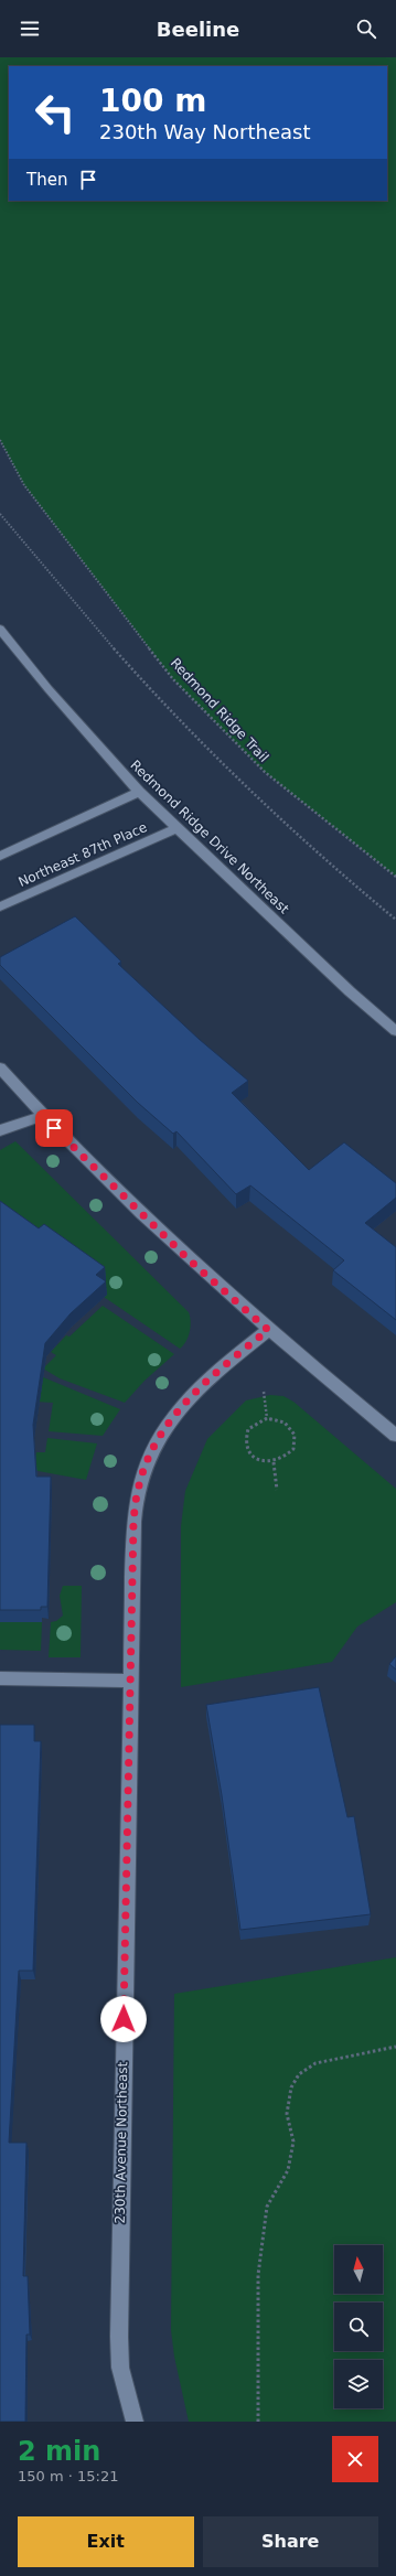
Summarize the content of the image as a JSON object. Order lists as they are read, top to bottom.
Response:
{
  "streets": {
    "street": ["Redmond Ridge Drive Northeast", "Northeast 87th Place", "230th Avenue Northeast"],
    "path": ["Redmond Ridge Trail"]
  },
  "crossings": [
    ["Redmond Ridge Drive Northeast", "Northeast 87th Place"]
  ],
  "north": "top",
  "page": {
    "header": "Beeline",
    "turn": ["100 m", "230th Way Northeast"],
    "then": "Then",
    "heading": ["2 min", "150 m · 15:21"],
    "buttons": ["Exit", "Share"]
  }
}
